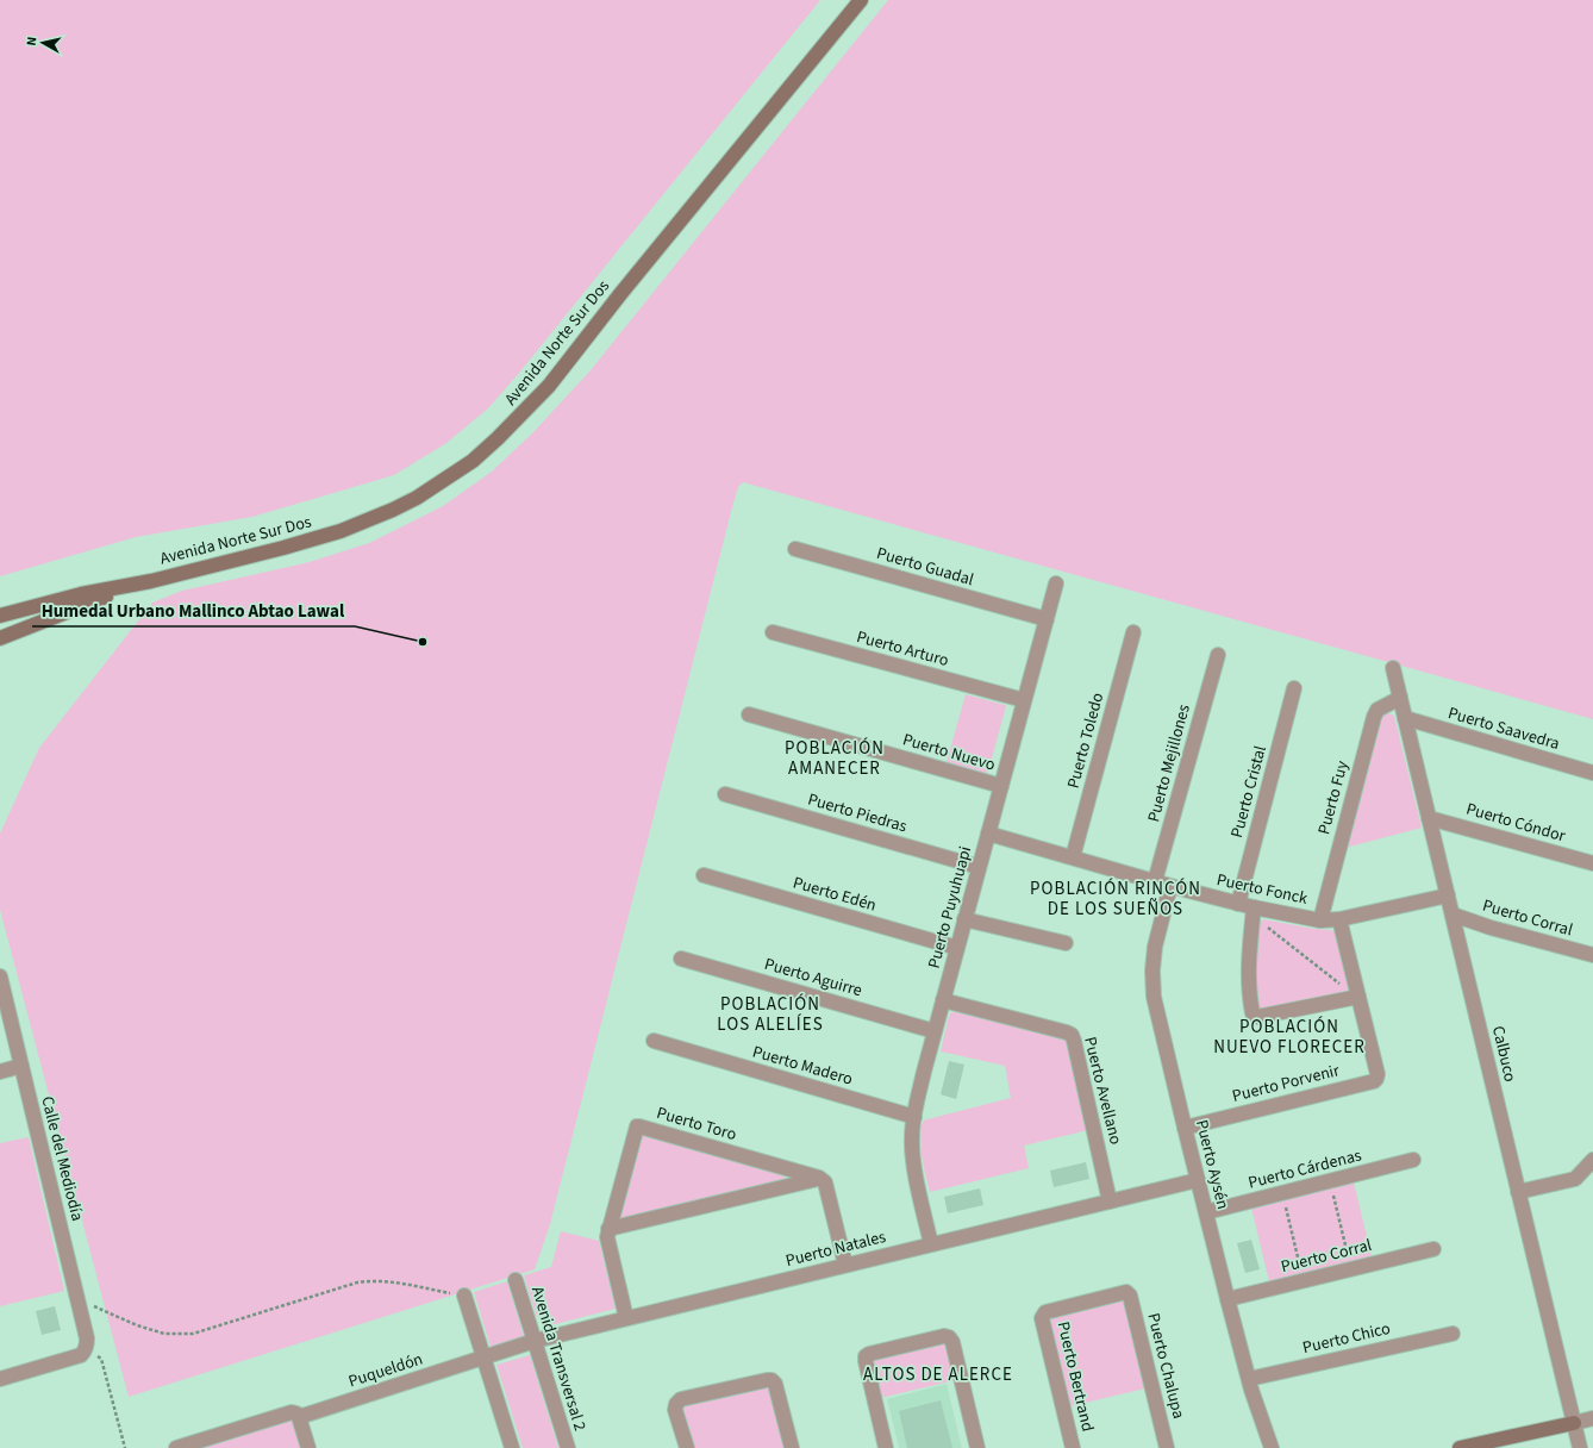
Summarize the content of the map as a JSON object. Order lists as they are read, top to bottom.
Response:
{
  "streets": {
    "main road": ["Avenida Norte Sur Dos"],
    "street": [
      "Puerto Guadal",
      "Puerto Arturo",
      "Puerto Saavedra",
      "Puerto Toledo",
      "Puerto Nuevo",
      "Puerto Mejillones",
      "Puerto Cristal",
      "Puerto Fuy",
      "Puerto Piedras",
      "Puerto Cóndor",
      "Puerto Fonck",
      "Puerto Edén",
      "Puerto Puyuhuapi",
      "Puerto Corral",
      "Puerto Aguirre",
      "Calbuco",
      "Puerto Madero",
      "Puerto Porvenir",
      "Puerto Avellano",
      "Puerto Toro",
      "Calle del Mediodía",
      "Puerto Aysén",
      "Puerto Cárdenas",
      "Puerto Natales",
      "Puerto Chico",
      "Avenida Transversal 2",
      "Puerto Chalupa",
      "Puqueldón",
      "Puerto Bertrand"
    ]
  },
  "crossings": [
    ["Puerto Guadal", "Puerto Puyuhuapi"],
    ["Puerto Arturo", "Puerto Puyuhuapi"],
    ["Puerto Saavedra", "Calbuco"],
    ["Puerto Toledo", "Puerto Fonck"],
    ["Puerto Nuevo", "Puerto Puyuhuapi"],
    ["Puerto Mejillones", "Puerto Fonck"],
    ["Puerto Cristal", "Puerto Fonck"],
    ["Puerto Fuy", "Puerto Fonck"],
    ["Puerto Fuy", "Calbuco"],
    ["Puerto Piedras", "Puerto Puyuhuapi"],
    ["Puerto Cóndor", "Calbuco"],
    ["Puerto Fonck", "Puerto Puyuhuapi"],
    ["Puerto Fonck", "Calbuco"],
    ["Puerto Fonck", "Puerto Porvenir"],
    ["Puerto Fonck", "Puerto Aysén"],
    ["Puerto Edén", "Puerto Puyuhuapi"],
    ["Puerto Puyuhuapi", "Puerto Aguirre"],
    ["Puerto Puyuhuapi", "Puerto Madero"],
    ["Puerto Puyuhuapi", "Puerto Avellano"],
    ["Puerto Puyuhuapi", "Puerto Natales"],
    ["Puerto Corral", "Calbuco"],
    ["Puerto Corral", "Puerto Aysén"],
    ["Puerto Porvenir", "Puerto Aysén"],
    ["Puerto Avellano", "Puerto Natales"],
    ["Puerto Toro", "Puerto Natales"],
    ["Puerto Aysén", "Puerto Cárdenas"],
    ["Puerto Aysén", "Puerto Natales"],
    ["Puerto Aysén", "Puerto Chico"],
    ["Puerto Natales", "Avenida Transversal 2"],
    ["Puerto Natales", "Puqueldón"],
    ["Puerto Chalupa", "Puerto Bertrand"]
  ],
  "districts": [
    "POBLACIÓN AMANECER",
    "POBLACIÓN RINCÓN DE LOS SUEÑOS",
    "POBLACIÓN LOS ALELÍES",
    "POBLACIÓN NUEVO FLORECER",
    "ALTOS DE ALERCE"
  ],
  "places": ["Humedal Urbano Mallinco Abtao Lawal"],
  "north": "left"
}
